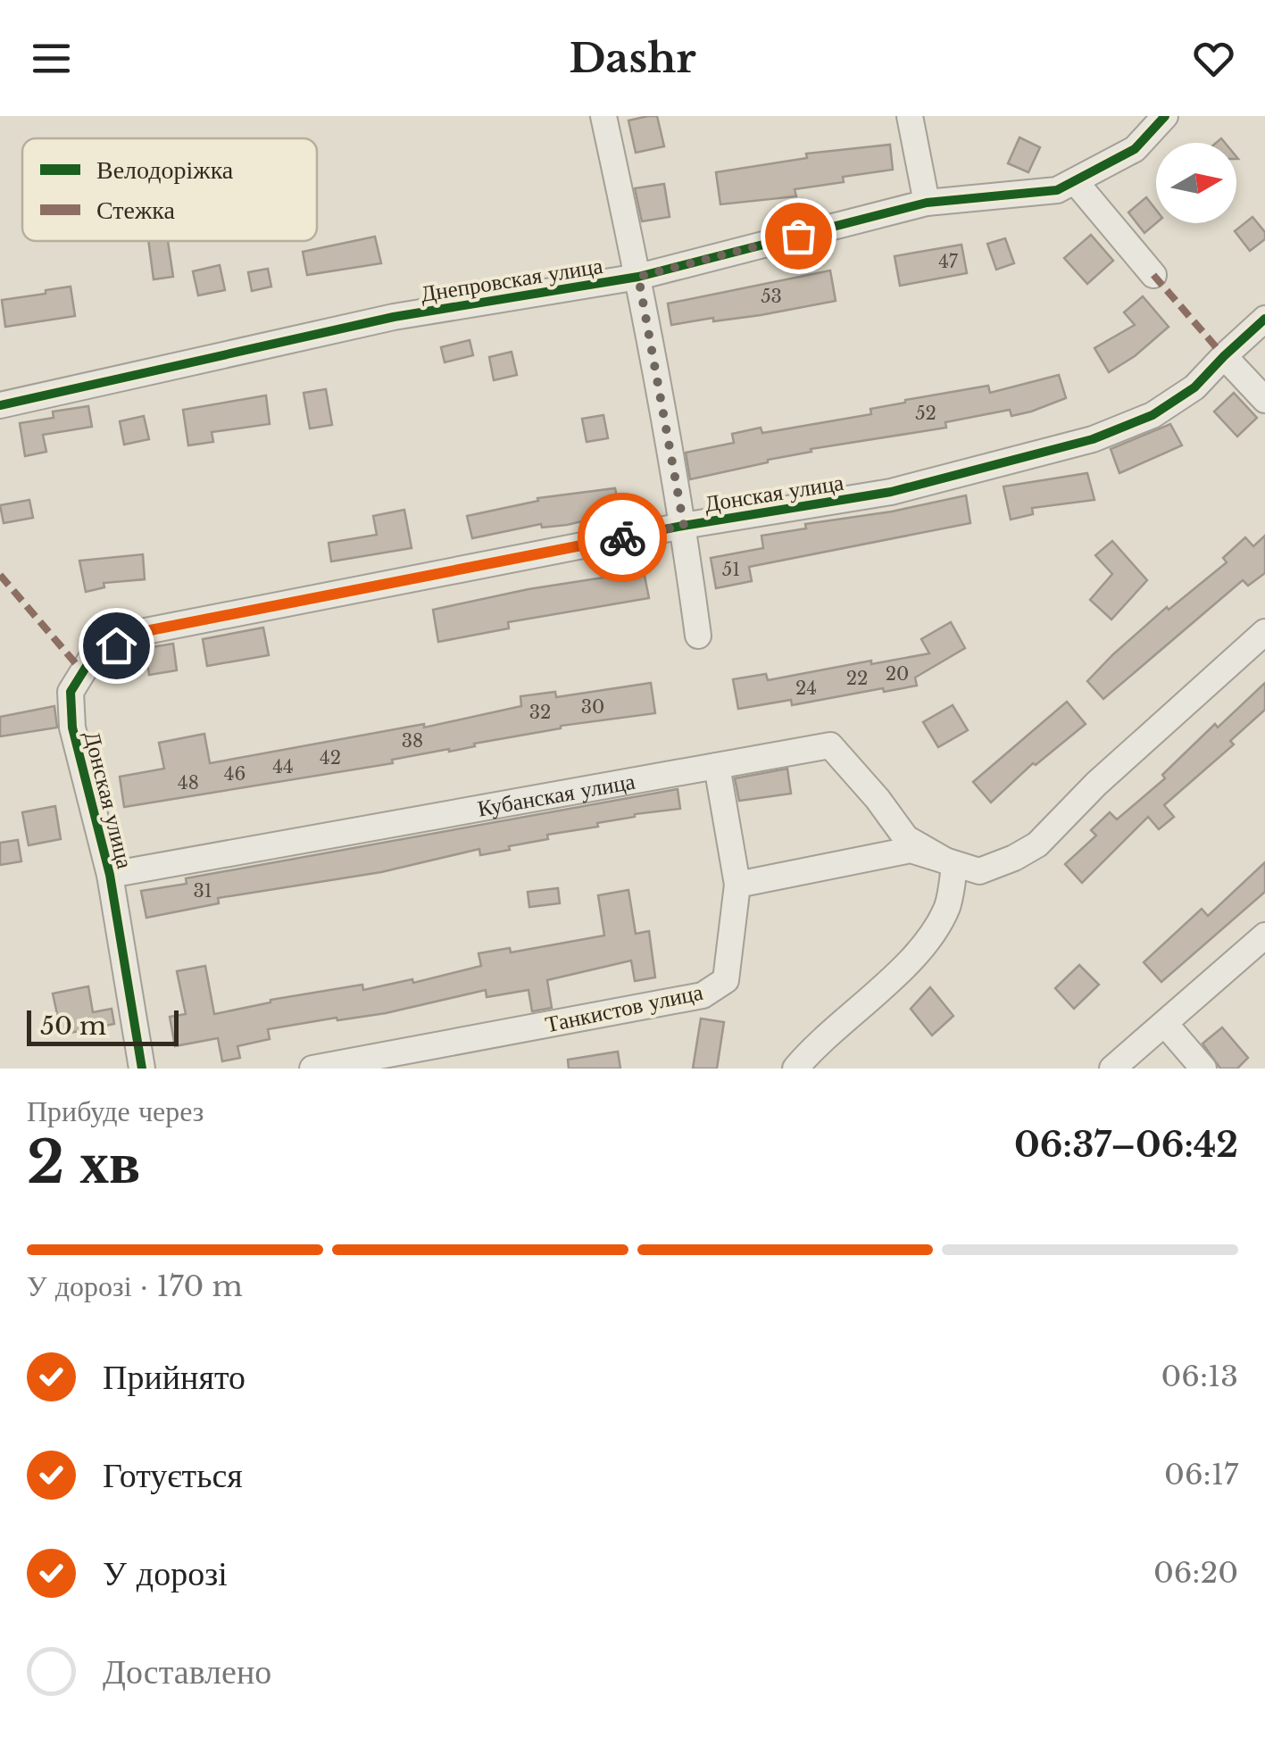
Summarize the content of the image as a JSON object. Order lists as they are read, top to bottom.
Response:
{
  "streets": {
    "street": [
      "Днепровская улица",
      "Донская улица",
      "Кубанская улица",
      "Танкистов улица"
    ]
  },
  "crossings": [
    ["Донская улица", "Кубанская улица"],
    ["Кубанская улица", "Танкистов улица"]
  ],
  "house_numbers": [
    "47",
    "53",
    "52",
    "51",
    "20",
    "22",
    "24",
    "30",
    "32",
    "38",
    "42",
    "44",
    "46",
    "48",
    "31"
  ],
  "legend": ["Велодоріжка", "Стежка"],
  "scale_bar": "50 m",
  "north": "right",
  "page": {
    "header": "Dashr",
    "scale": "50 m",
    "heading": ["2 хв", "Прибуде через", "06:37–06:42"],
    "bar": "У дорозі · 170 m",
    "list": [
      ["Прийнято", "06:13"],
      ["Готується", "06:17"],
      ["У дорозі", "06:20"],
      "Доставлено"
    ]
  }
}
